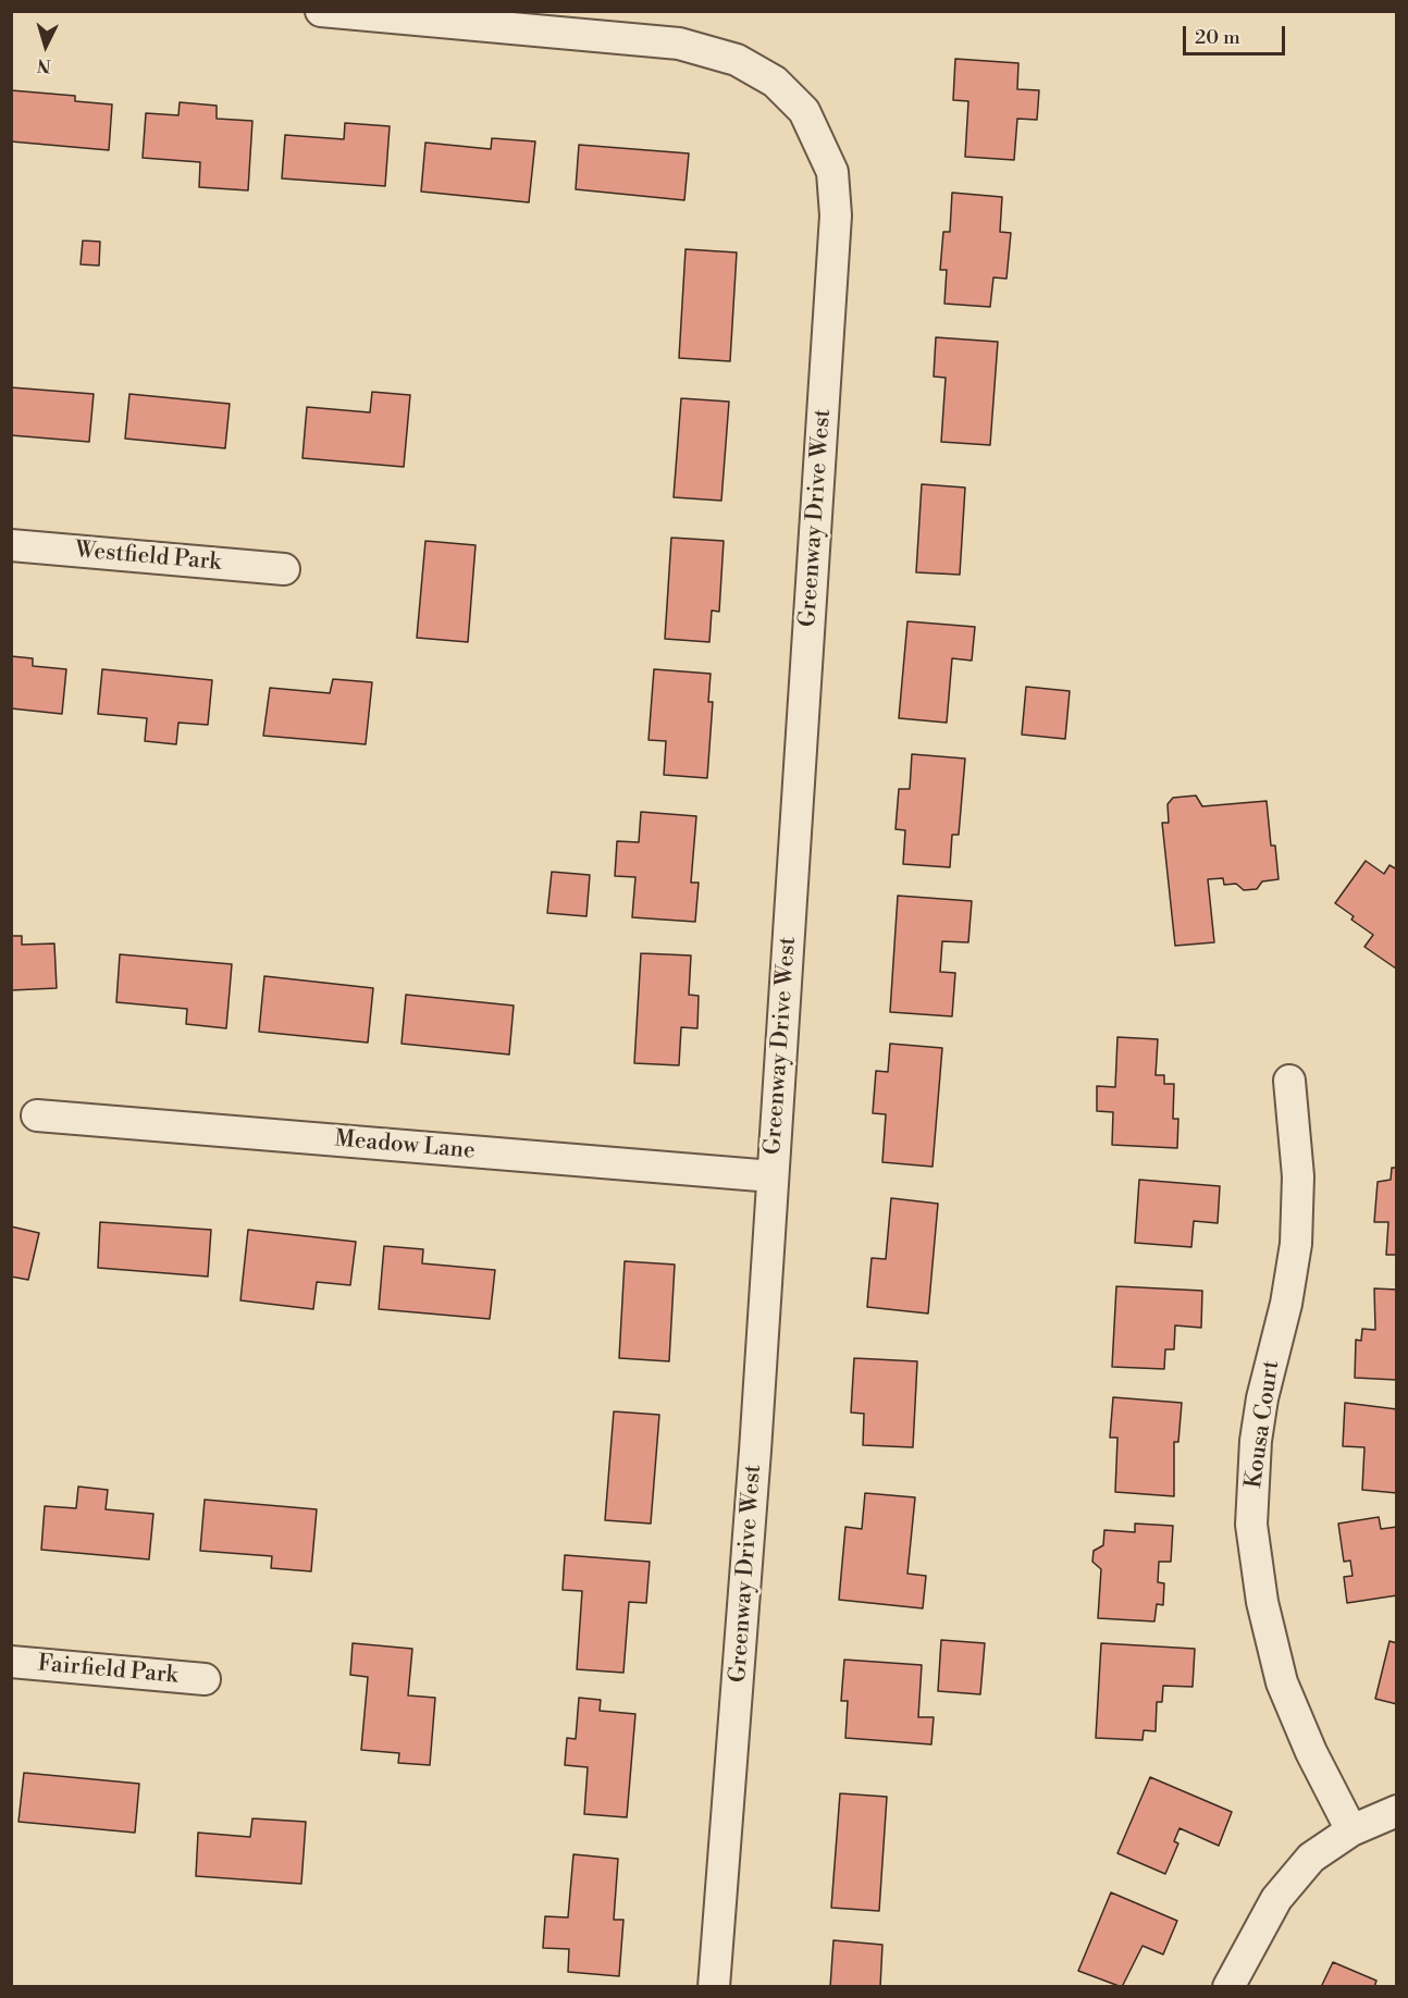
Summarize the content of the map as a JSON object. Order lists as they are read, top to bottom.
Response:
{
  "streets": {
    "street": [
      "Greenway Drive West",
      "Westfield Park",
      "Meadow Lane",
      "Kousa Court",
      "Fairfield Park"
    ]
  },
  "crossings": [
    ["Greenway Drive West", "Meadow Lane"]
  ],
  "scale_bar": "20 m",
  "north": "bottom"
}
